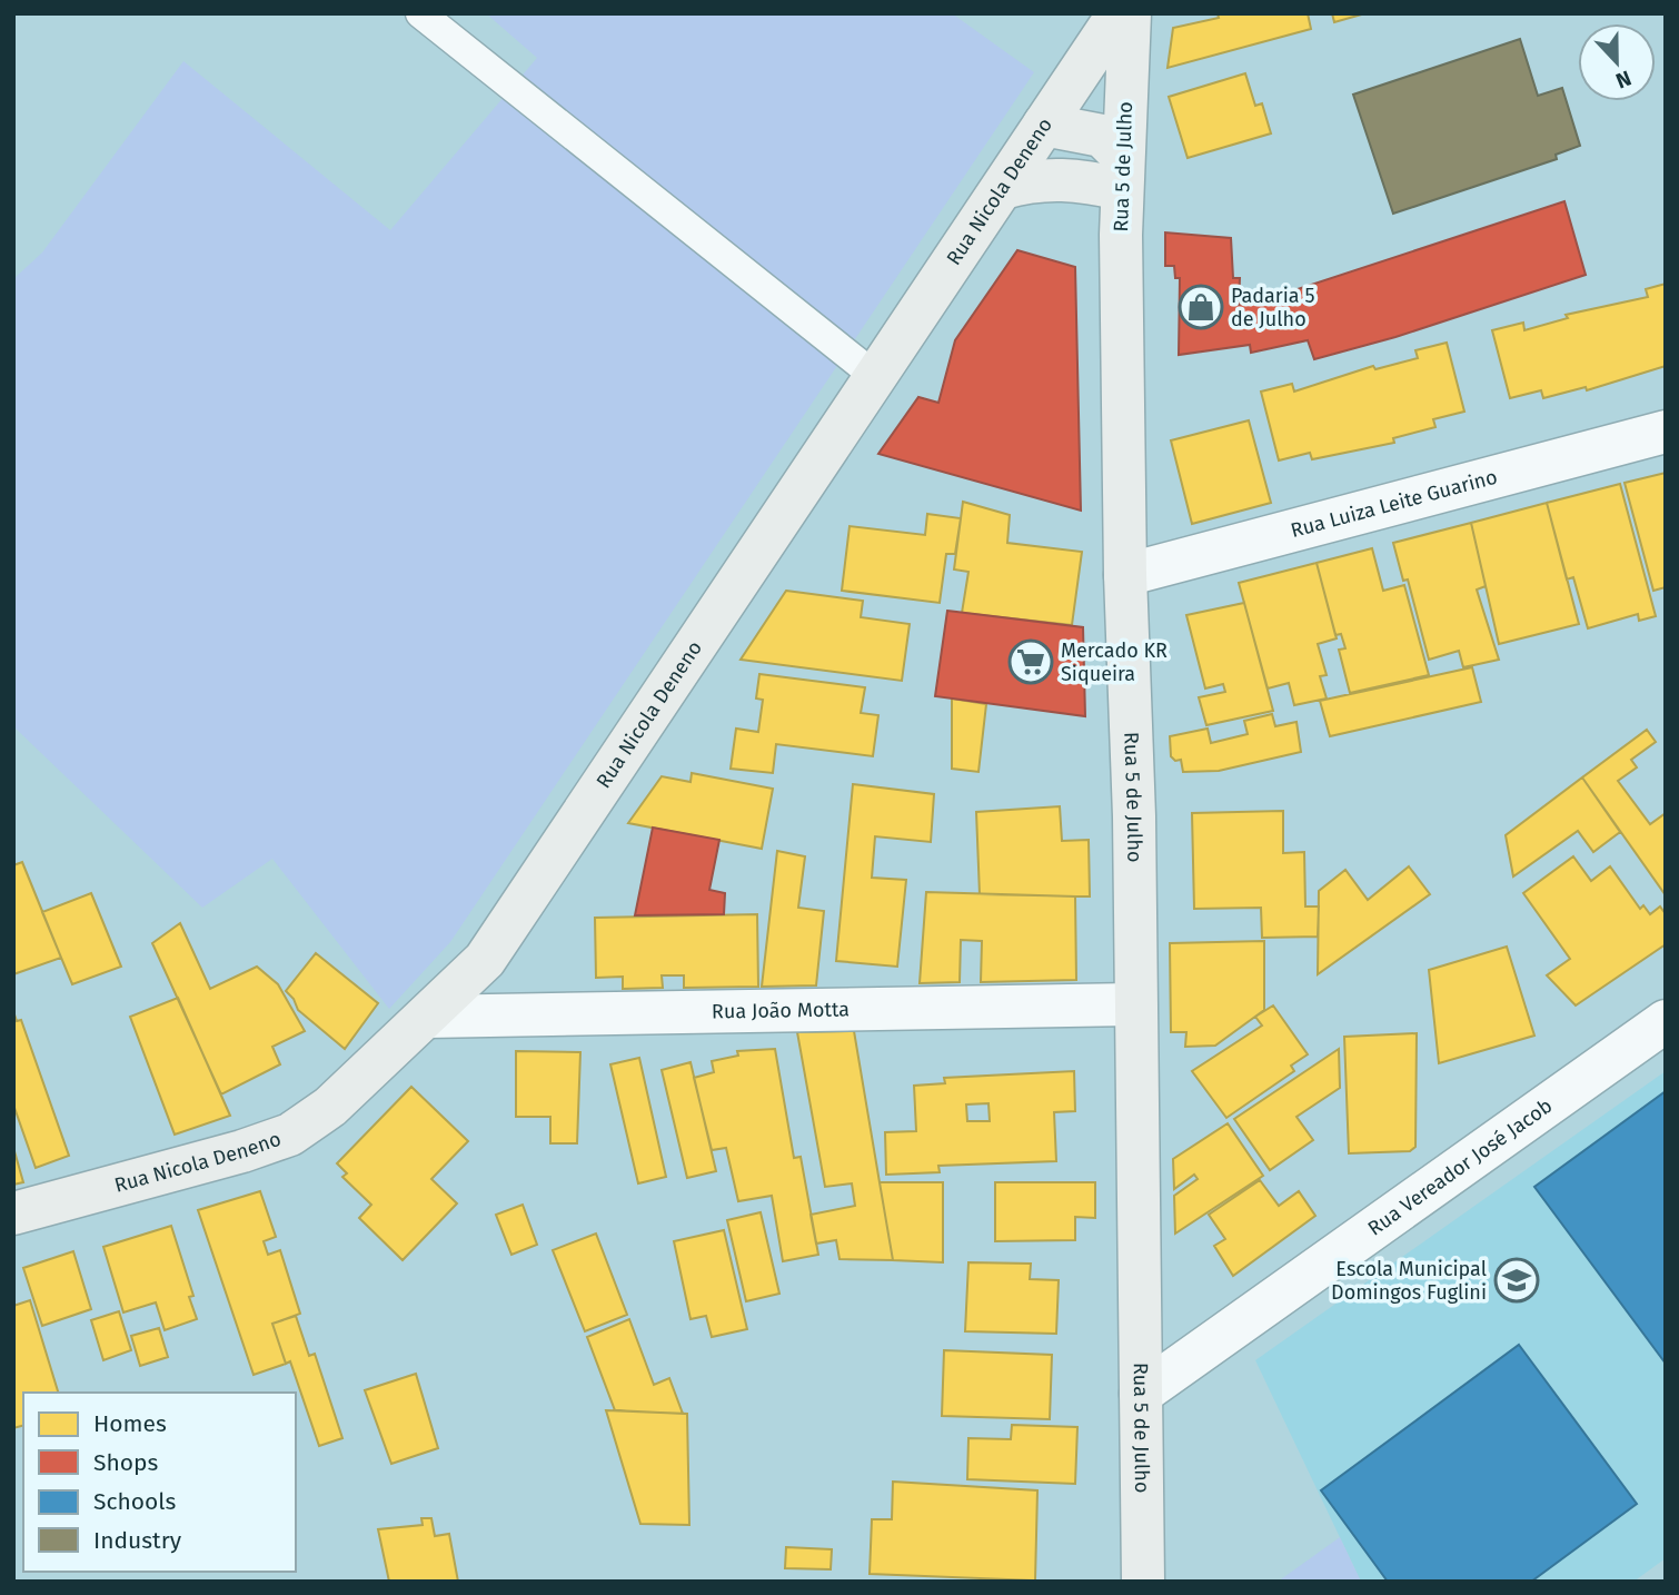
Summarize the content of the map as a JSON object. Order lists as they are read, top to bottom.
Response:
{
  "streets": {
    "street": [
      "Rua 5 de Julho",
      "Rua Nicola Deneno",
      "Rua Luiza Leite Guarino",
      "Rua João Motta",
      "Rua Vereador José Jacob"
    ]
  },
  "crossings": [
    ["Rua 5 de Julho", "Rua Luiza Leite Guarino"],
    ["Rua 5 de Julho", "Rua João Motta"],
    ["Rua 5 de Julho", "Rua Vereador José Jacob"],
    ["Rua Nicola Deneno", "Rua João Motta"]
  ],
  "places": {
    "shop": ["Padaria 5 de Julho"],
    "supermarket": ["Mercado KR Siqueira"],
    "school or university": ["Escola Municipal Domingos Fuglini"]
  },
  "legend": [
    "Homes",
    "Shops",
    "Schools",
    "Industry"
  ],
  "north": "bottom"
}
